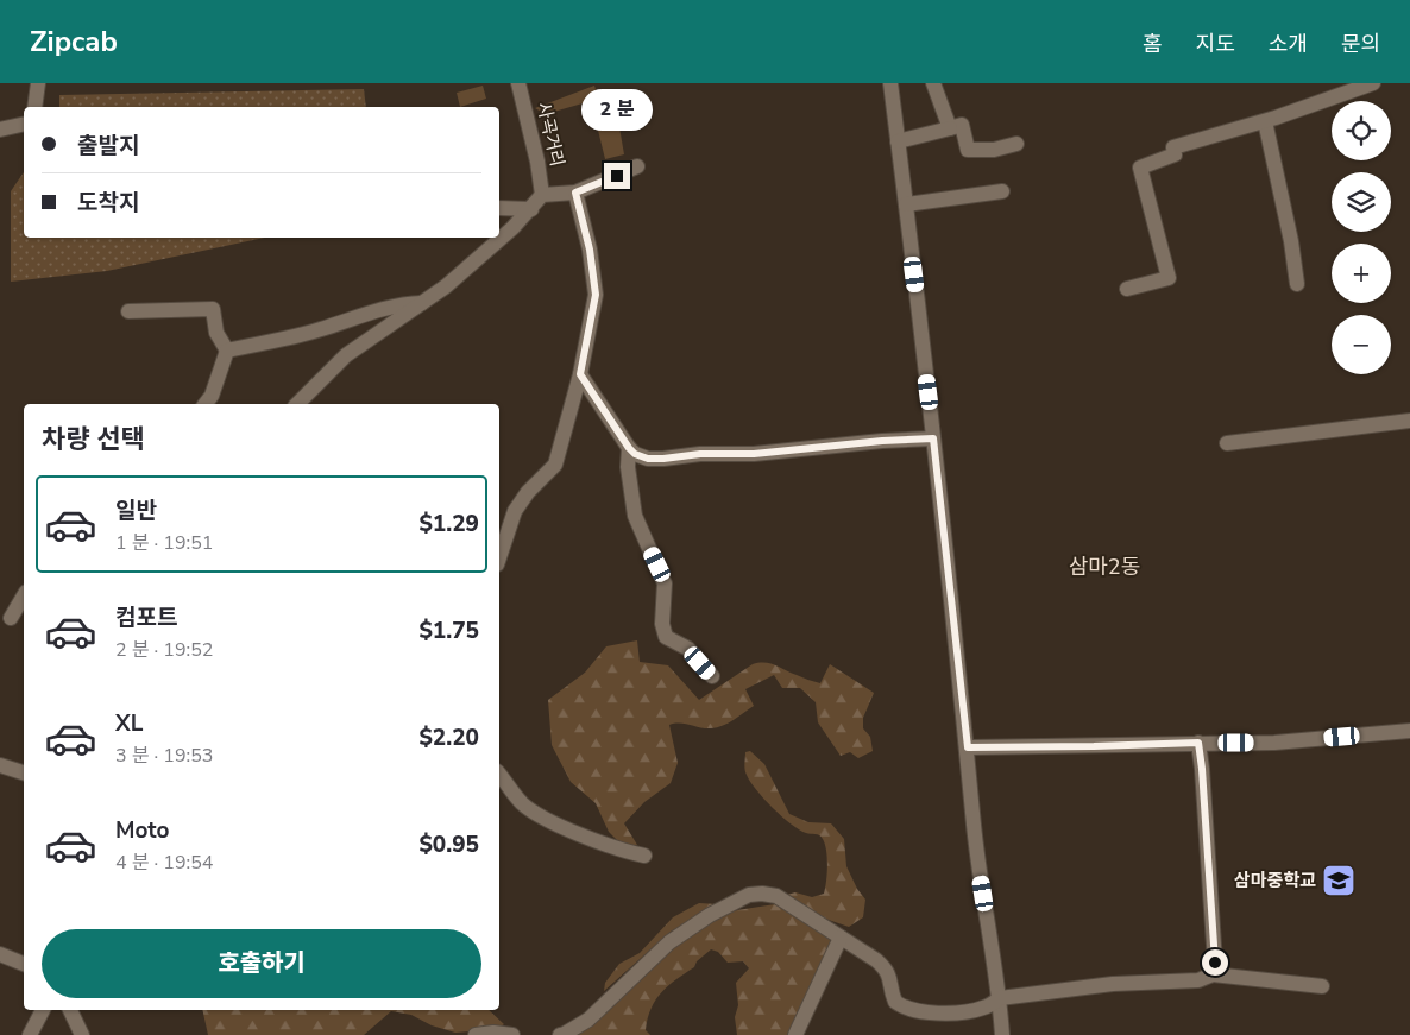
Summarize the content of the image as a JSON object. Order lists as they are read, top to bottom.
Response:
{
  "streets": {
    "street": ["사곡거리"]
  },
  "districts": ["삼마2동"],
  "places": {
    "school or university": ["삼마중학교"]
  },
  "page": {
    "header": "Zipcab",
    "nav": [
      "홈",
      "지도",
      "소개",
      "문의"
    ],
    "bubble": "2 분",
    "map_buttons": ["+", "−"],
    "banner": ["출발지", "도착지"],
    "heading": "차량 선택",
    "list": [
      {
        "name": "일반",
        "note": "1 분 · 19:51",
        "value": "$1.29"
      },
      {
        "name": "컴포트",
        "note": "2 분 · 19:52",
        "value": "$1.75"
      },
      {
        "name": "XL",
        "note": "3 분 · 19:53",
        "value": "$2.20"
      },
      {
        "name": "Moto",
        "note": "4 분 · 19:54",
        "value": "$0.95"
      }
    ],
    "buttons": "호출하기"
  }
}
